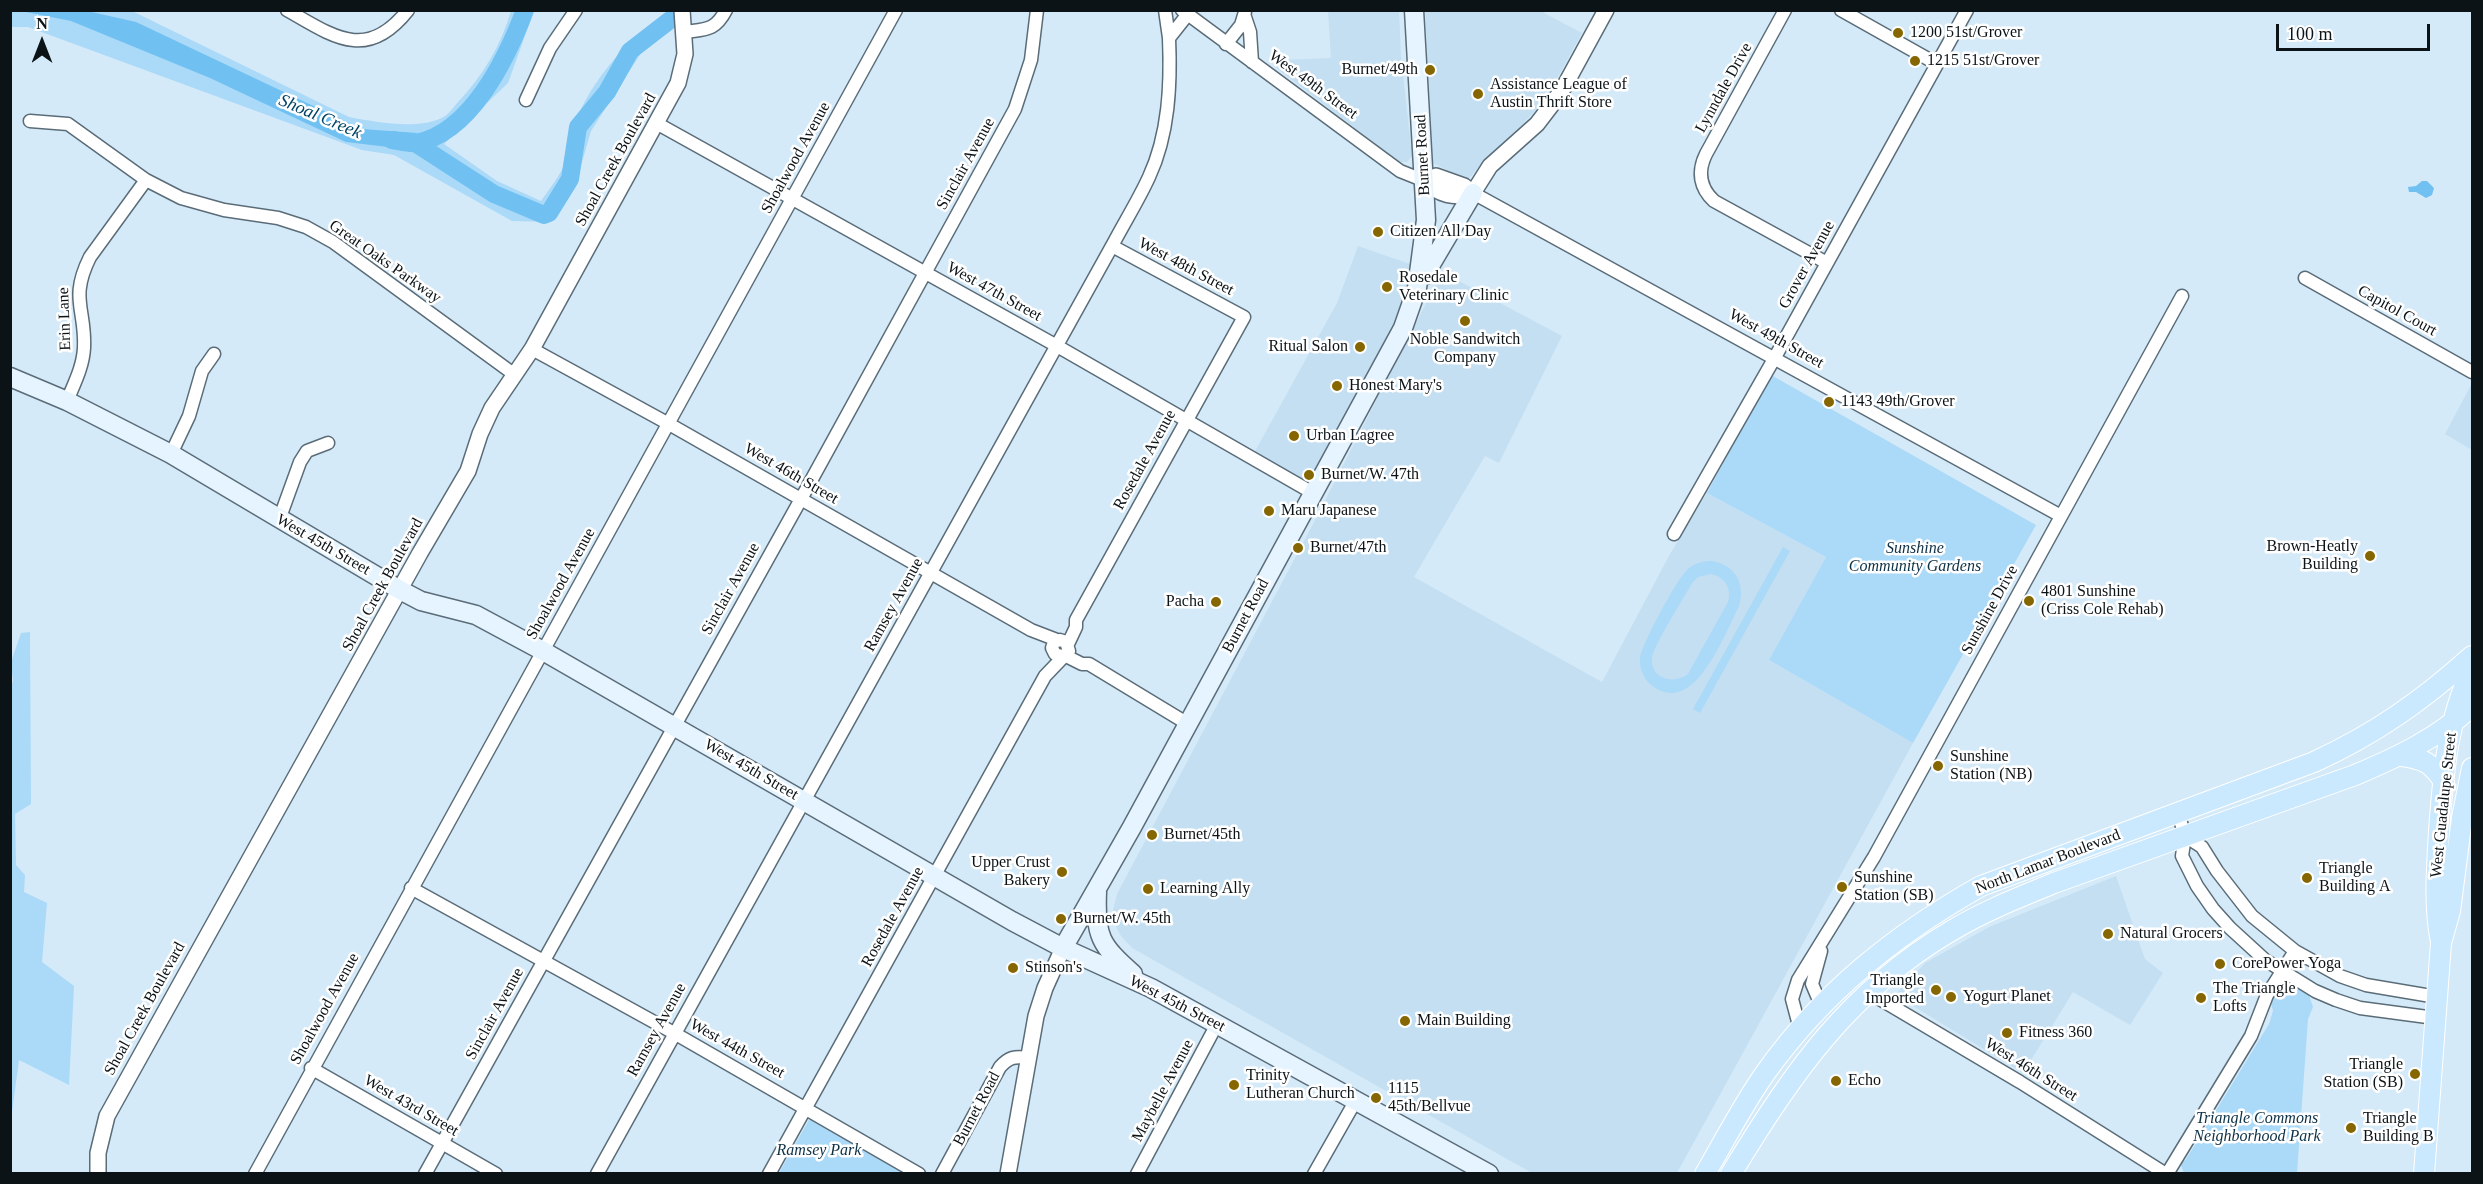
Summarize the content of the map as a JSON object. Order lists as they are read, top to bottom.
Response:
{
  "streets": {
    "main road": [
      "Burnet Road",
      "West 45th Street",
      "West Guadalupe Street",
      "North Lamar Boulevard"
    ],
    "street": [
      "West 49th Street",
      "Lynndale Drive",
      "Shoalwood Avenue",
      "Shoal Creek Boulevard",
      "Sinclair Avenue",
      "Great Oaks Parkway",
      "Grover Avenue",
      "West 48th Street",
      "West 47th Street",
      "Capitol Court",
      "Erin Lane",
      "Rosedale Avenue",
      "West 46th Street",
      "Ramsey Avenue",
      "Sunshine Drive",
      "West 44th Street",
      "Maybelle Avenue",
      "West 43rd Street"
    ]
  },
  "crossings": [
    ["West 49th Street", "Burnet Road"],
    ["West 49th Street", "Grover Avenue"],
    ["West 49th Street", "Sunshine Drive"],
    ["Lynndale Drive", "Grover Avenue"],
    ["Burnet Road", "West 47th Street"],
    ["Burnet Road", "West 46th Street"],
    ["Burnet Road", "West 45th Street"],
    ["Shoalwood Avenue", "West 47th Street"],
    ["Shoalwood Avenue", "West 46th Street"],
    ["Shoalwood Avenue", "West 45th Street"],
    ["Shoalwood Avenue", "West 44th Street"],
    ["Shoalwood Avenue", "West 43rd Street"],
    ["Shoal Creek Boulevard", "Great Oaks Parkway"],
    ["Shoal Creek Boulevard", "West 47th Street"],
    ["Shoal Creek Boulevard", "West 46th Street"],
    ["Shoal Creek Boulevard", "West 45th Street"],
    ["Sinclair Avenue", "West 47th Street"],
    ["Sinclair Avenue", "West 46th Street"],
    ["Sinclair Avenue", "West 45th Street"],
    ["Sinclair Avenue", "West 44th Street"],
    ["Sinclair Avenue", "West 43rd Street"],
    ["Great Oaks Parkway", "Erin Lane"],
    ["West 48th Street", "Rosedale Avenue"],
    ["West 48th Street", "Ramsey Avenue"],
    ["West 47th Street", "Rosedale Avenue"],
    ["West 47th Street", "Ramsey Avenue"],
    ["Erin Lane", "West 45th Street"],
    ["Rosedale Avenue", "West 46th Street"],
    ["Rosedale Avenue", "West 45th Street"],
    ["Rosedale Avenue", "West 44th Street"],
    ["West 46th Street", "Ramsey Avenue"],
    ["West 46th Street", "North Lamar Boulevard"],
    ["West 45th Street", "Ramsey Avenue"],
    ["West 45th Street", "Maybelle Avenue"],
    ["Ramsey Avenue", "West 44th Street"],
    ["Sunshine Drive", "North Lamar Boulevard"],
    ["West Guadalupe Street", "North Lamar Boulevard"]
  ],
  "water": ["Shoal Creek"],
  "parks": ["Sunshine Community Gardens", "Triangle Commons Neighborhood Park", "Ramsey Park"],
  "places": [
    "1200 51st/Grover",
    "1215 51st/Grover",
    "Burnet/49th",
    "Assistance League of Austin Thrift Store",
    "Citizen All Day",
    "Rosedale Veterinary Clinic",
    "Noble Sandwitch Company",
    "Ritual Salon",
    "Honest Mary's",
    "1143 49th/Grover",
    "Urban Lagree",
    "Burnet/W. 47th",
    "Maru Japanese",
    "Burnet/47th",
    "Brown-Heatly Building",
    "4801 Sunshine (Criss Cole Rehab)",
    "Pacha",
    "Sunshine Station (NB)",
    "Burnet/45th",
    "Upper Crust Bakery",
    "Triangle Building A",
    "Sunshine Station (SB)",
    "Learning Ally",
    "Burnet/W. 45th",
    "Natural Grocers",
    "CorePower Yoga",
    "Stinson's",
    "Triangle Imported",
    "Yogurt Planet",
    "The Triangle Lofts",
    "Main Building",
    "Fitness 360",
    "Triangle Station (SB)",
    "Echo",
    "Trinity Lutheran Church",
    "1115 45th/Bellvue",
    "Triangle Building B"
  ],
  "scale_bar": "100 m",
  "north": "top"
}
